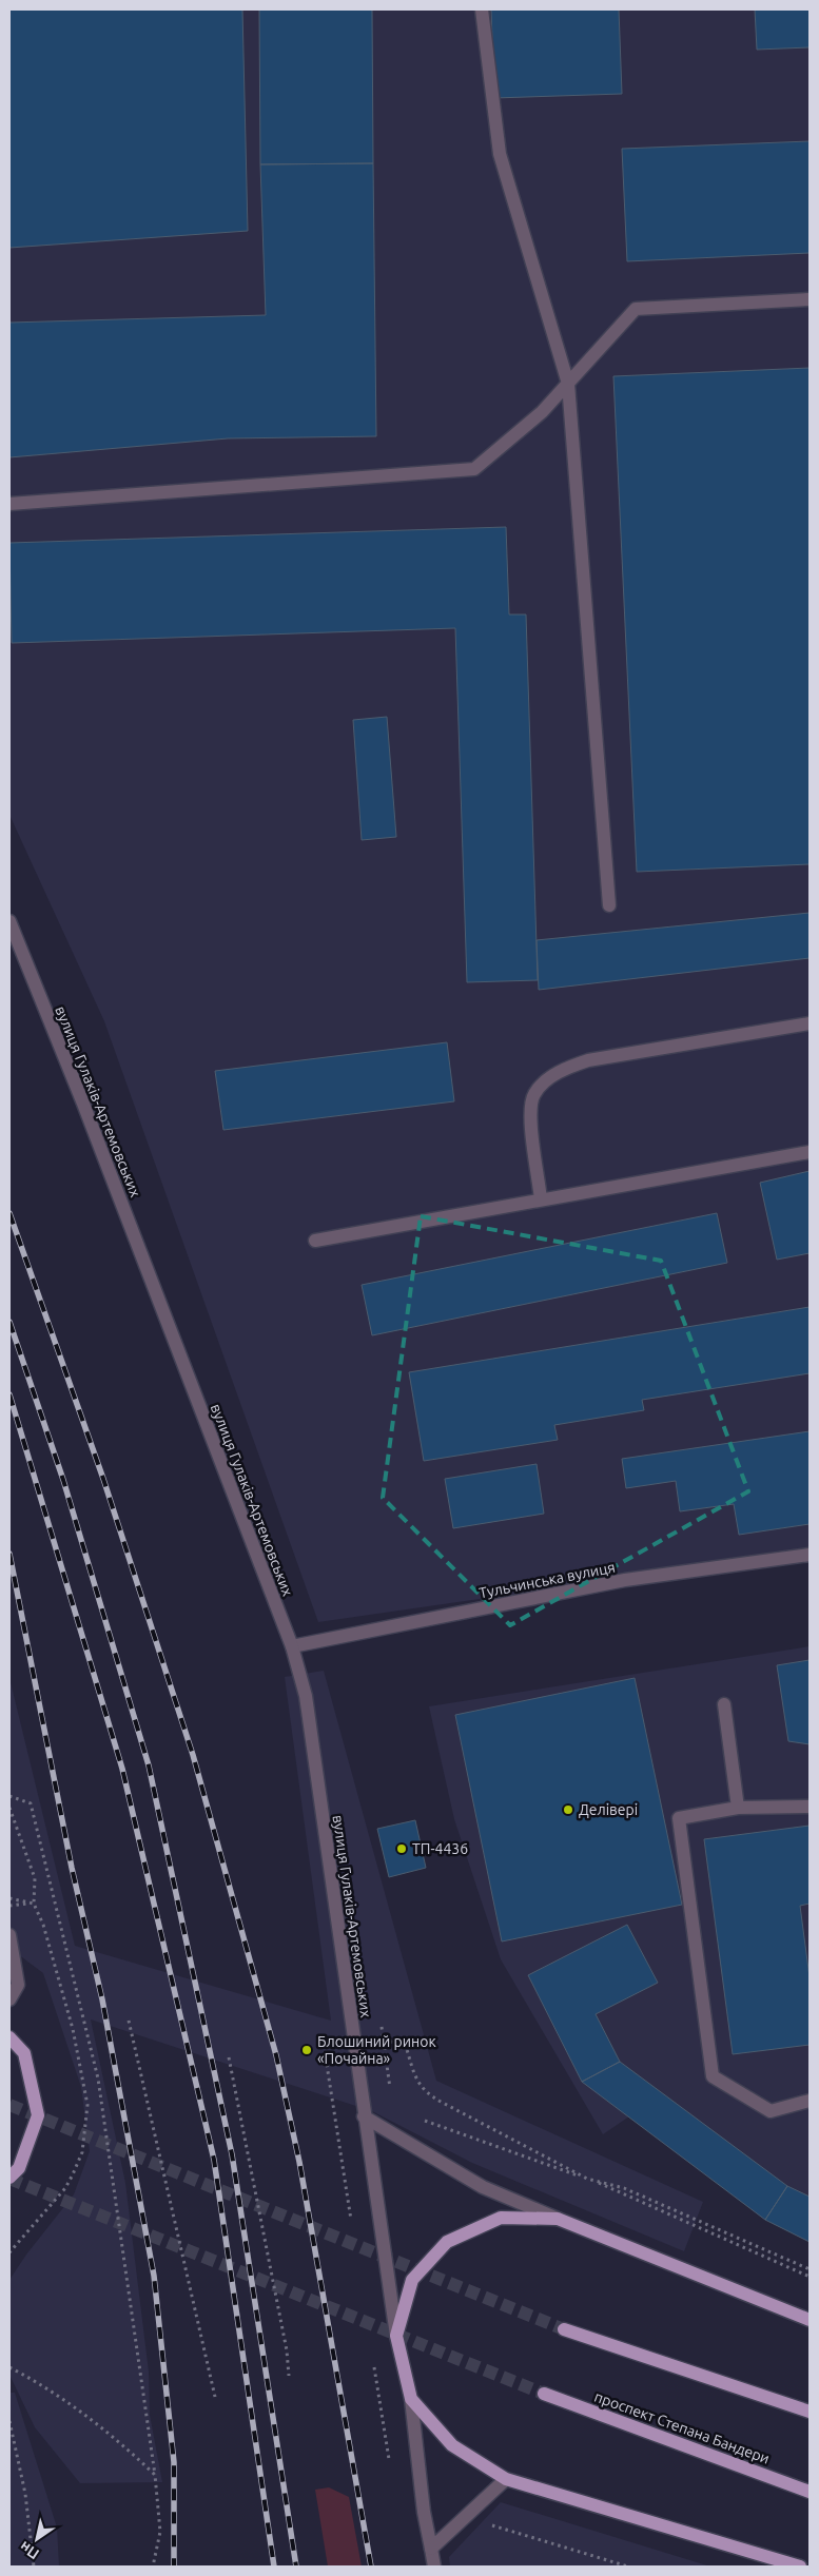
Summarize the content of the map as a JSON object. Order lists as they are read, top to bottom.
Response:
{
  "streets": {
    "main road": ["проспект Степана Бандери"],
    "street": ["вулиця Гулаків-Артемовських", "Тульчинська вулиця"]
  },
  "crossings": [
    ["вулиця Гулаків-Артемовських", "Тульчинська вулиця"]
  ],
  "places": ["Делівері", "ТП-4436", "Блошиний ринок «Почайна»"],
  "north": "bottom left"
}
